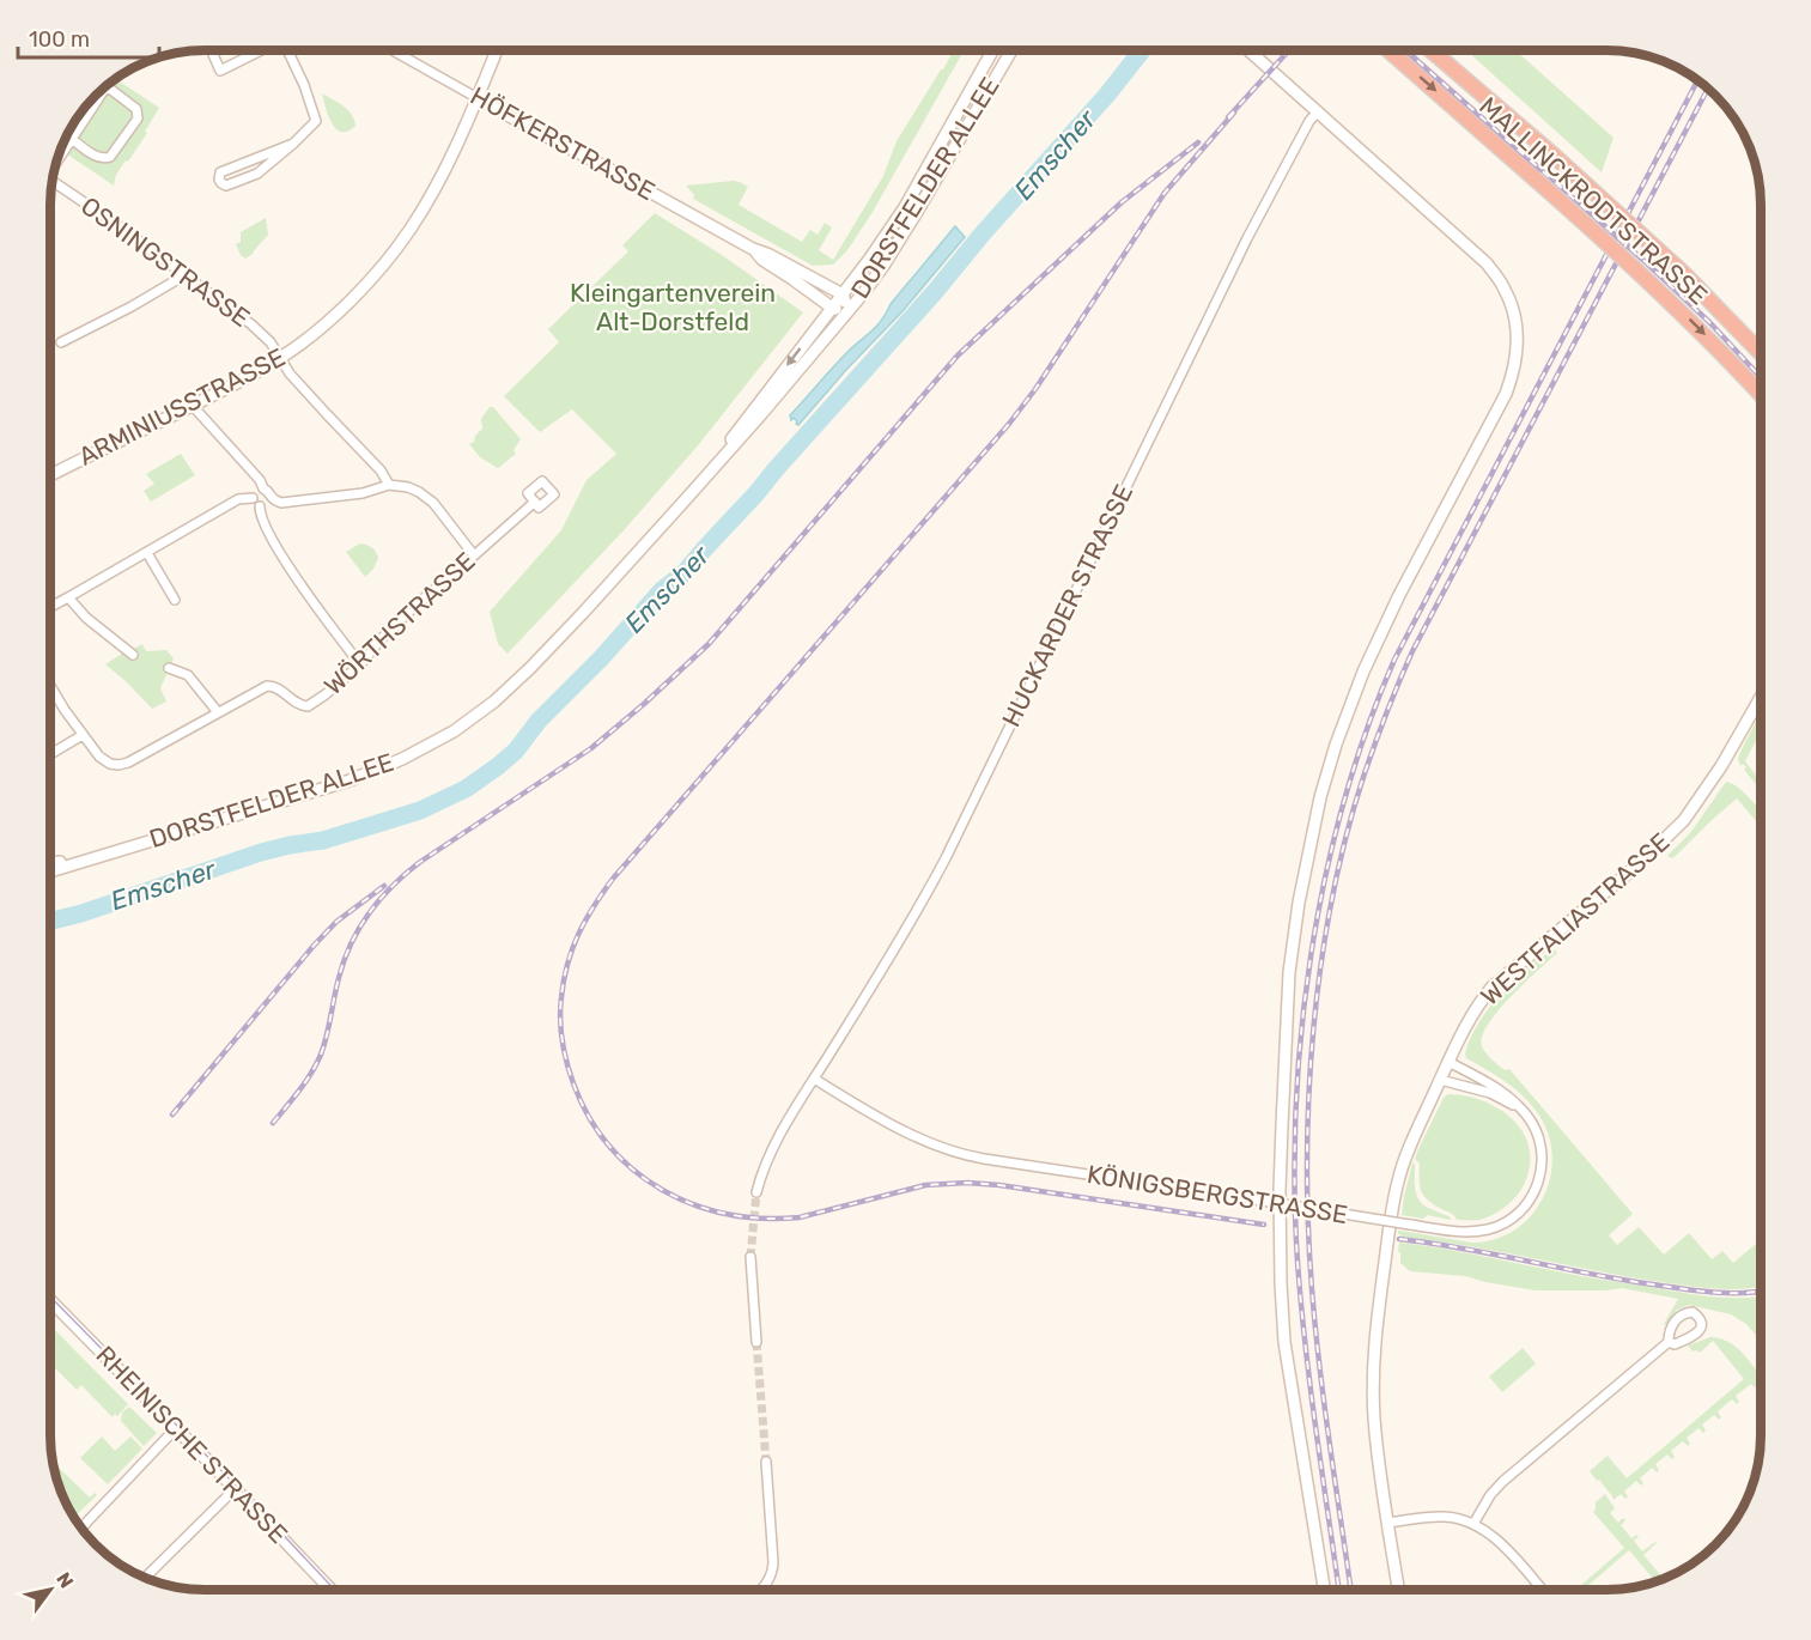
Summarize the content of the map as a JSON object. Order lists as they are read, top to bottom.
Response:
{
  "streets": {
    "highway": ["MALLINCKRODTSTRASSE"],
    "main road": [
      "HÖFKERSTRASSE",
      "DORSTFELDER ALLEE",
      "ARMINIUSSTRASSE",
      "WESTFALIASTRASSE",
      "RHEINISCHE STRASSE"
    ],
    "street": [
      "OSNINGSTRASSE",
      "HUCKARDER STRASSE",
      "WÖRTHSTRASSE",
      "KÖNIGSBERGSTRASSE"
    ]
  },
  "crossings": [
    ["HÖFKERSTRASSE", "DORSTFELDER ALLEE"],
    ["HÖFKERSTRASSE", "ARMINIUSSTRASSE"],
    ["OSNINGSTRASSE", "ARMINIUSSTRASSE"],
    ["HUCKARDER STRASSE", "KÖNIGSBERGSTRASSE"],
    ["WESTFALIASTRASSE", "KÖNIGSBERGSTRASSE"]
  ],
  "water": ["Emscher"],
  "parks": ["Kleingartenverein Alt-Dorstfeld"],
  "scale_bar": "100 m",
  "north": "top right"
}
